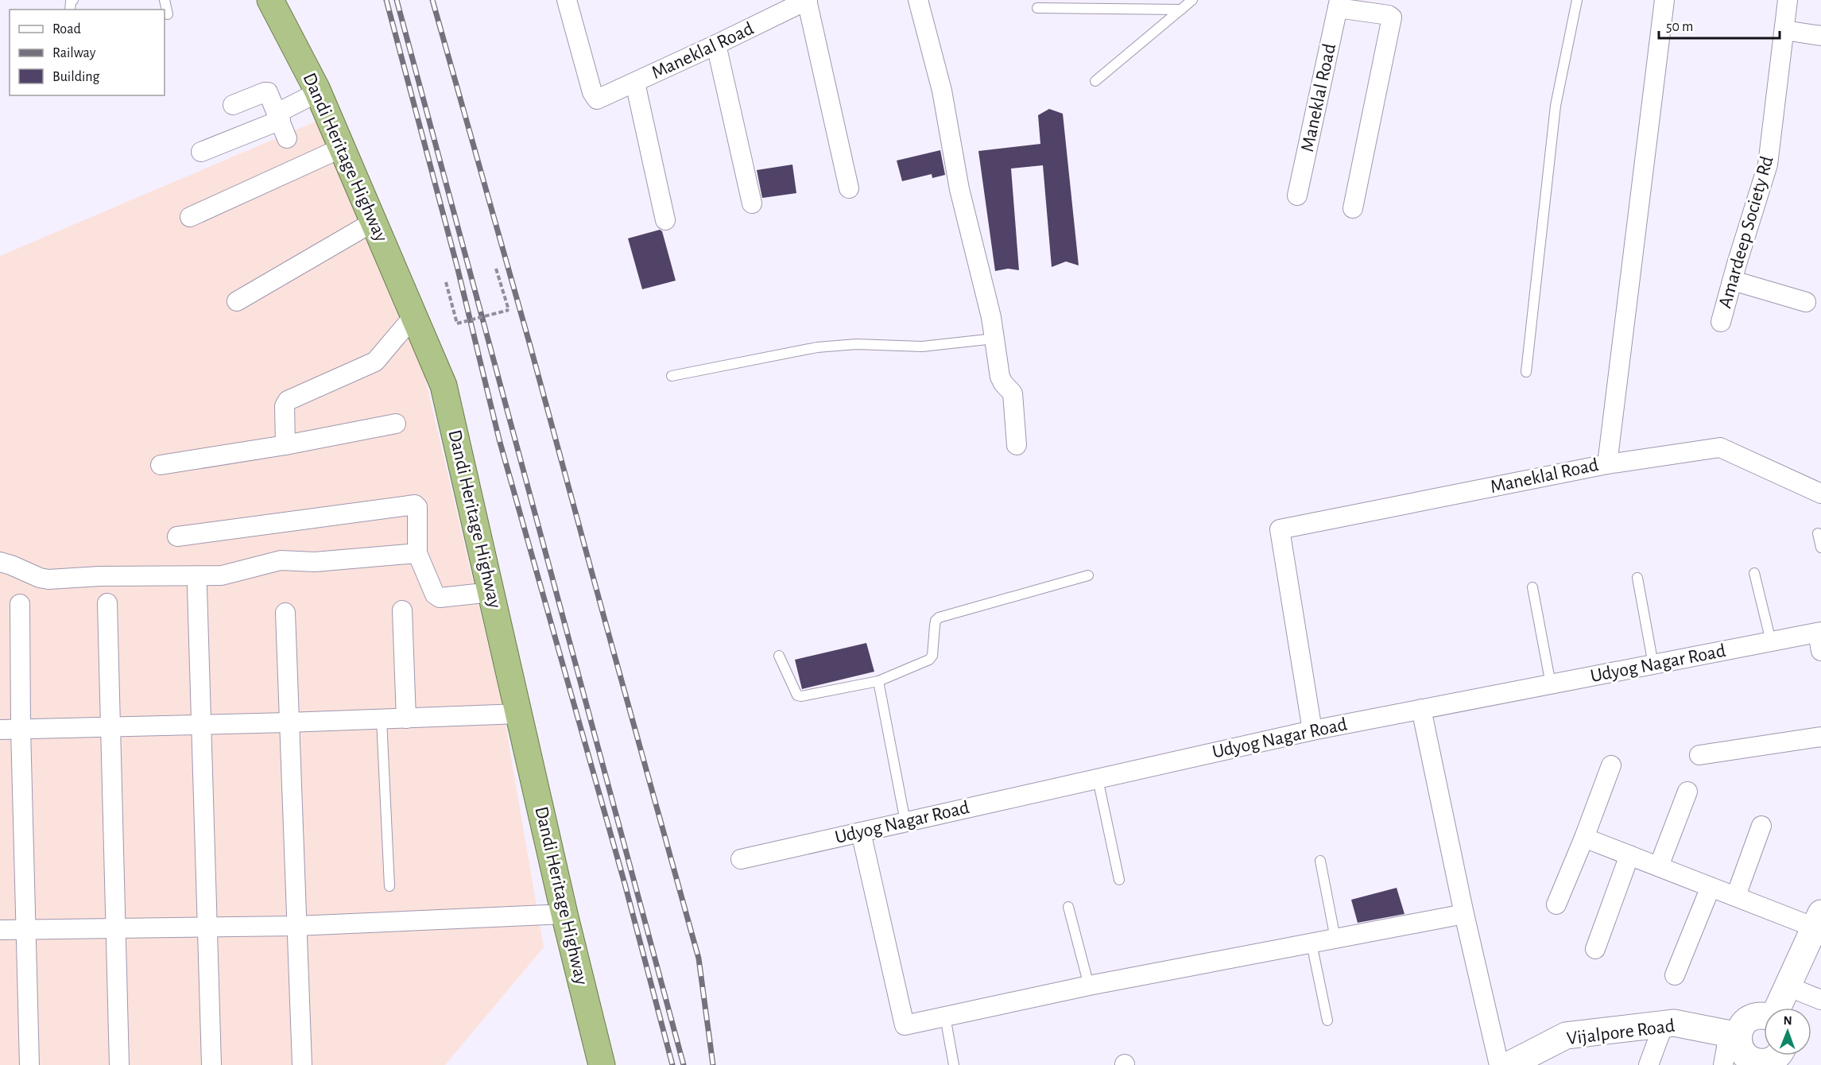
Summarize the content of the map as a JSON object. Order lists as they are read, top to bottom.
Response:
{
  "streets": {
    "highway": ["Dandi Heritage Highway"],
    "main road": ["Vijalpore Road"],
    "street": ["Maneklal Road", "Amardeep Society Rd", "Udyog Nagar Road"]
  },
  "crossings": [
    ["Maneklal Road", "Udyog Nagar Road"]
  ],
  "legend": ["Road", "Railway", "Building"],
  "scale_bar": "50 m",
  "north": "top"
}
